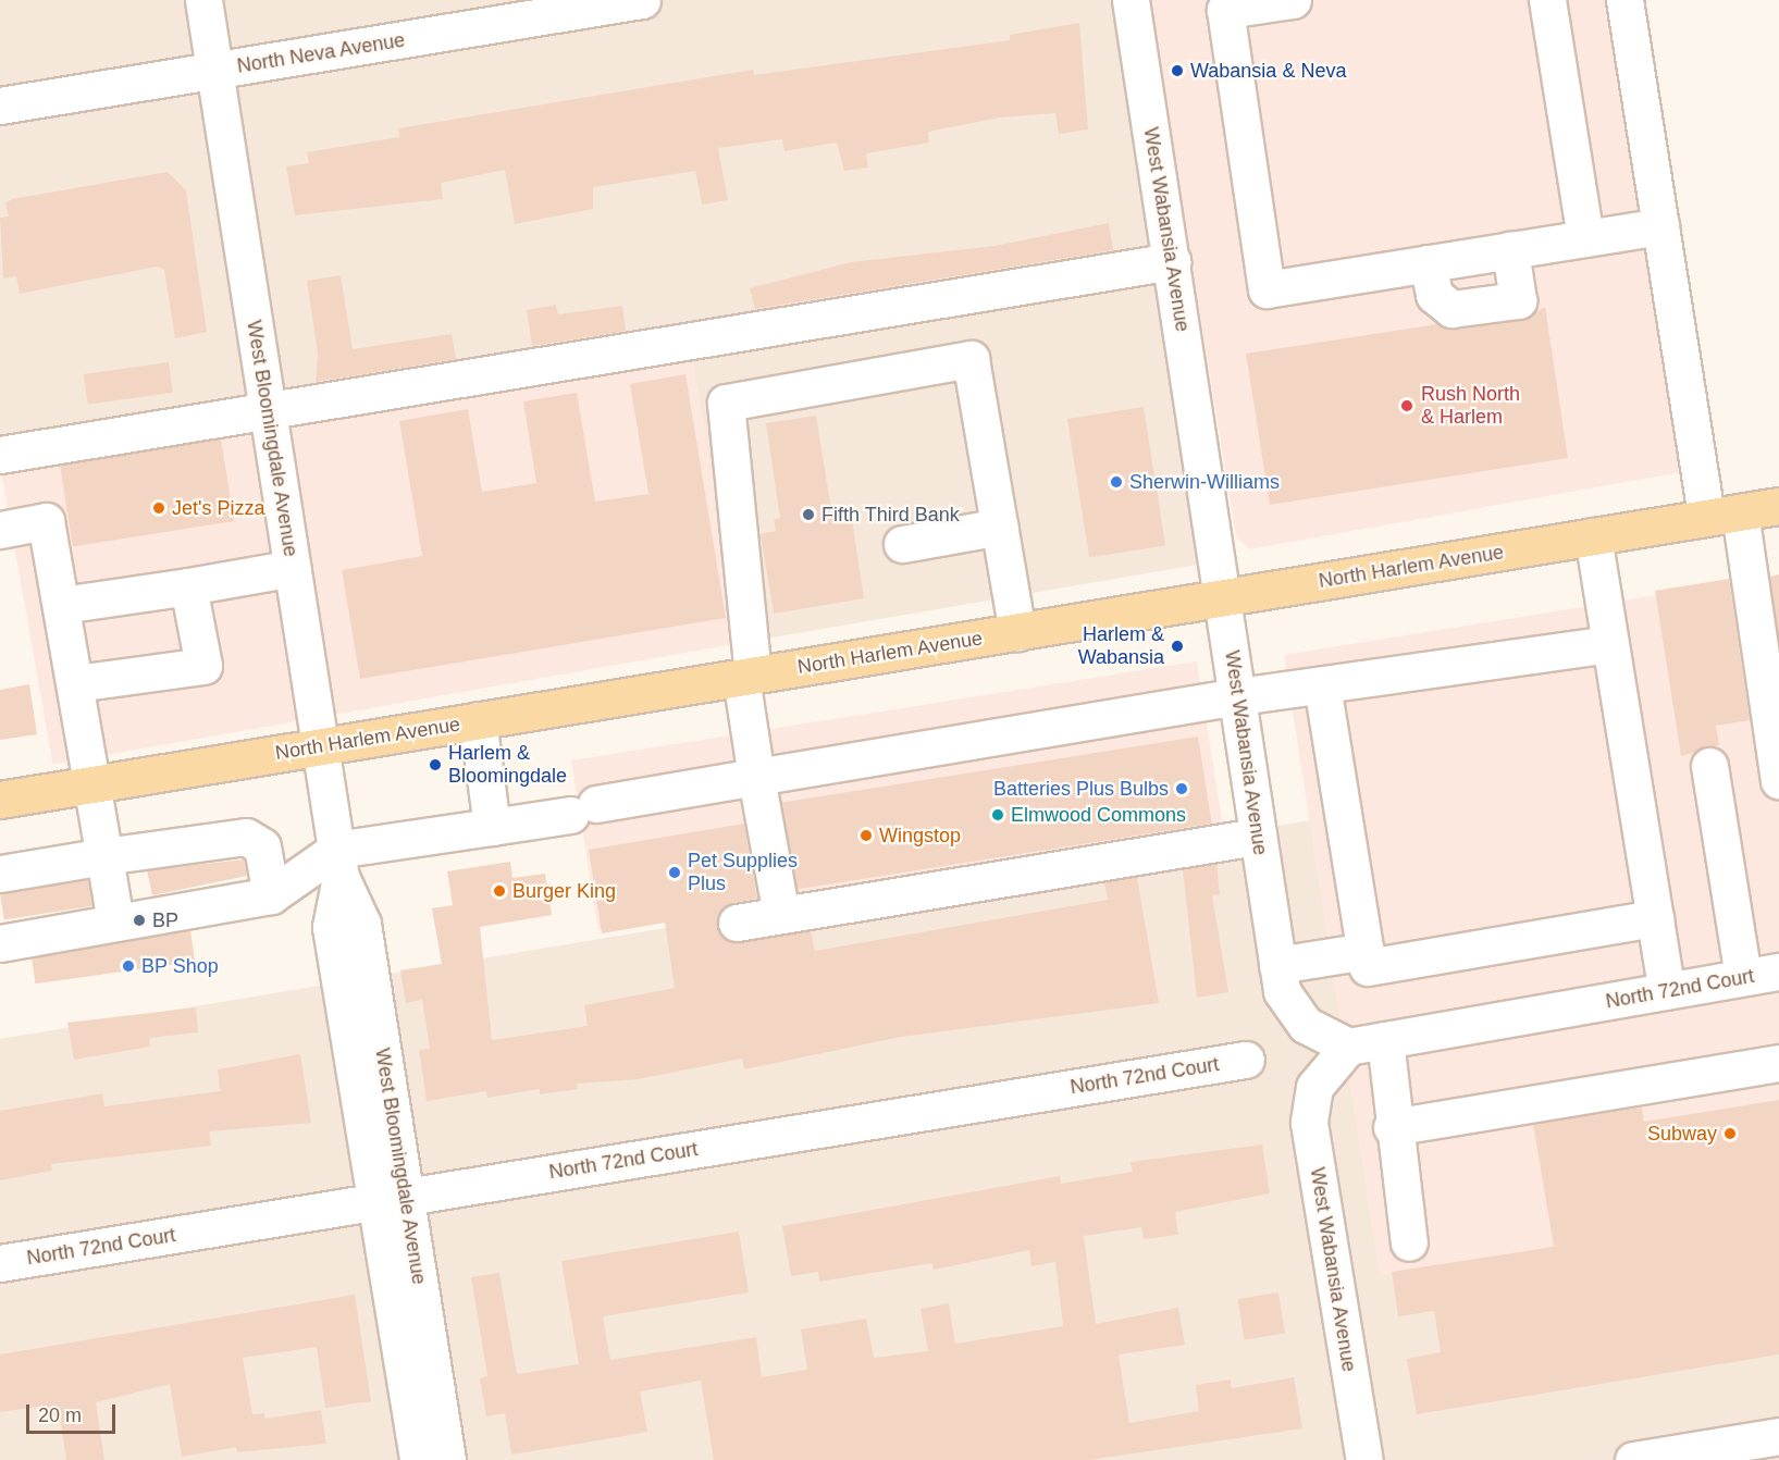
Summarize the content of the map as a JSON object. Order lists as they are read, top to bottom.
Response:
{
  "streets": {
    "main road": ["North Harlem Avenue"],
    "street": [
      "North Neva Avenue",
      "West Wabansia Avenue",
      "West Bloomingdale Avenue",
      "North 72nd Court"
    ]
  },
  "crossings": [
    ["North Neva Avenue", "West Bloomingdale Avenue"],
    ["West Wabansia Avenue", "North Harlem Avenue"],
    ["West Wabansia Avenue", "North 72nd Court"],
    ["West Bloomingdale Avenue", "North Harlem Avenue"],
    ["West Bloomingdale Avenue", "North 72nd Court"]
  ],
  "places": [
    "Wabansia & Neva",
    "Rush North & Harlem",
    "Sherwin-Williams",
    "Jet's Pizza",
    "Fifth Third Bank",
    "Harlem & Wabansia",
    "Harlem & Bloomingdale",
    "Batteries Plus Bulbs",
    "Elmwood Commons",
    "Wingstop",
    "Pet Supplies Plus",
    "Burger King",
    "BP",
    "BP Shop",
    "Subway"
  ],
  "scale_bar": "20 m"
}
